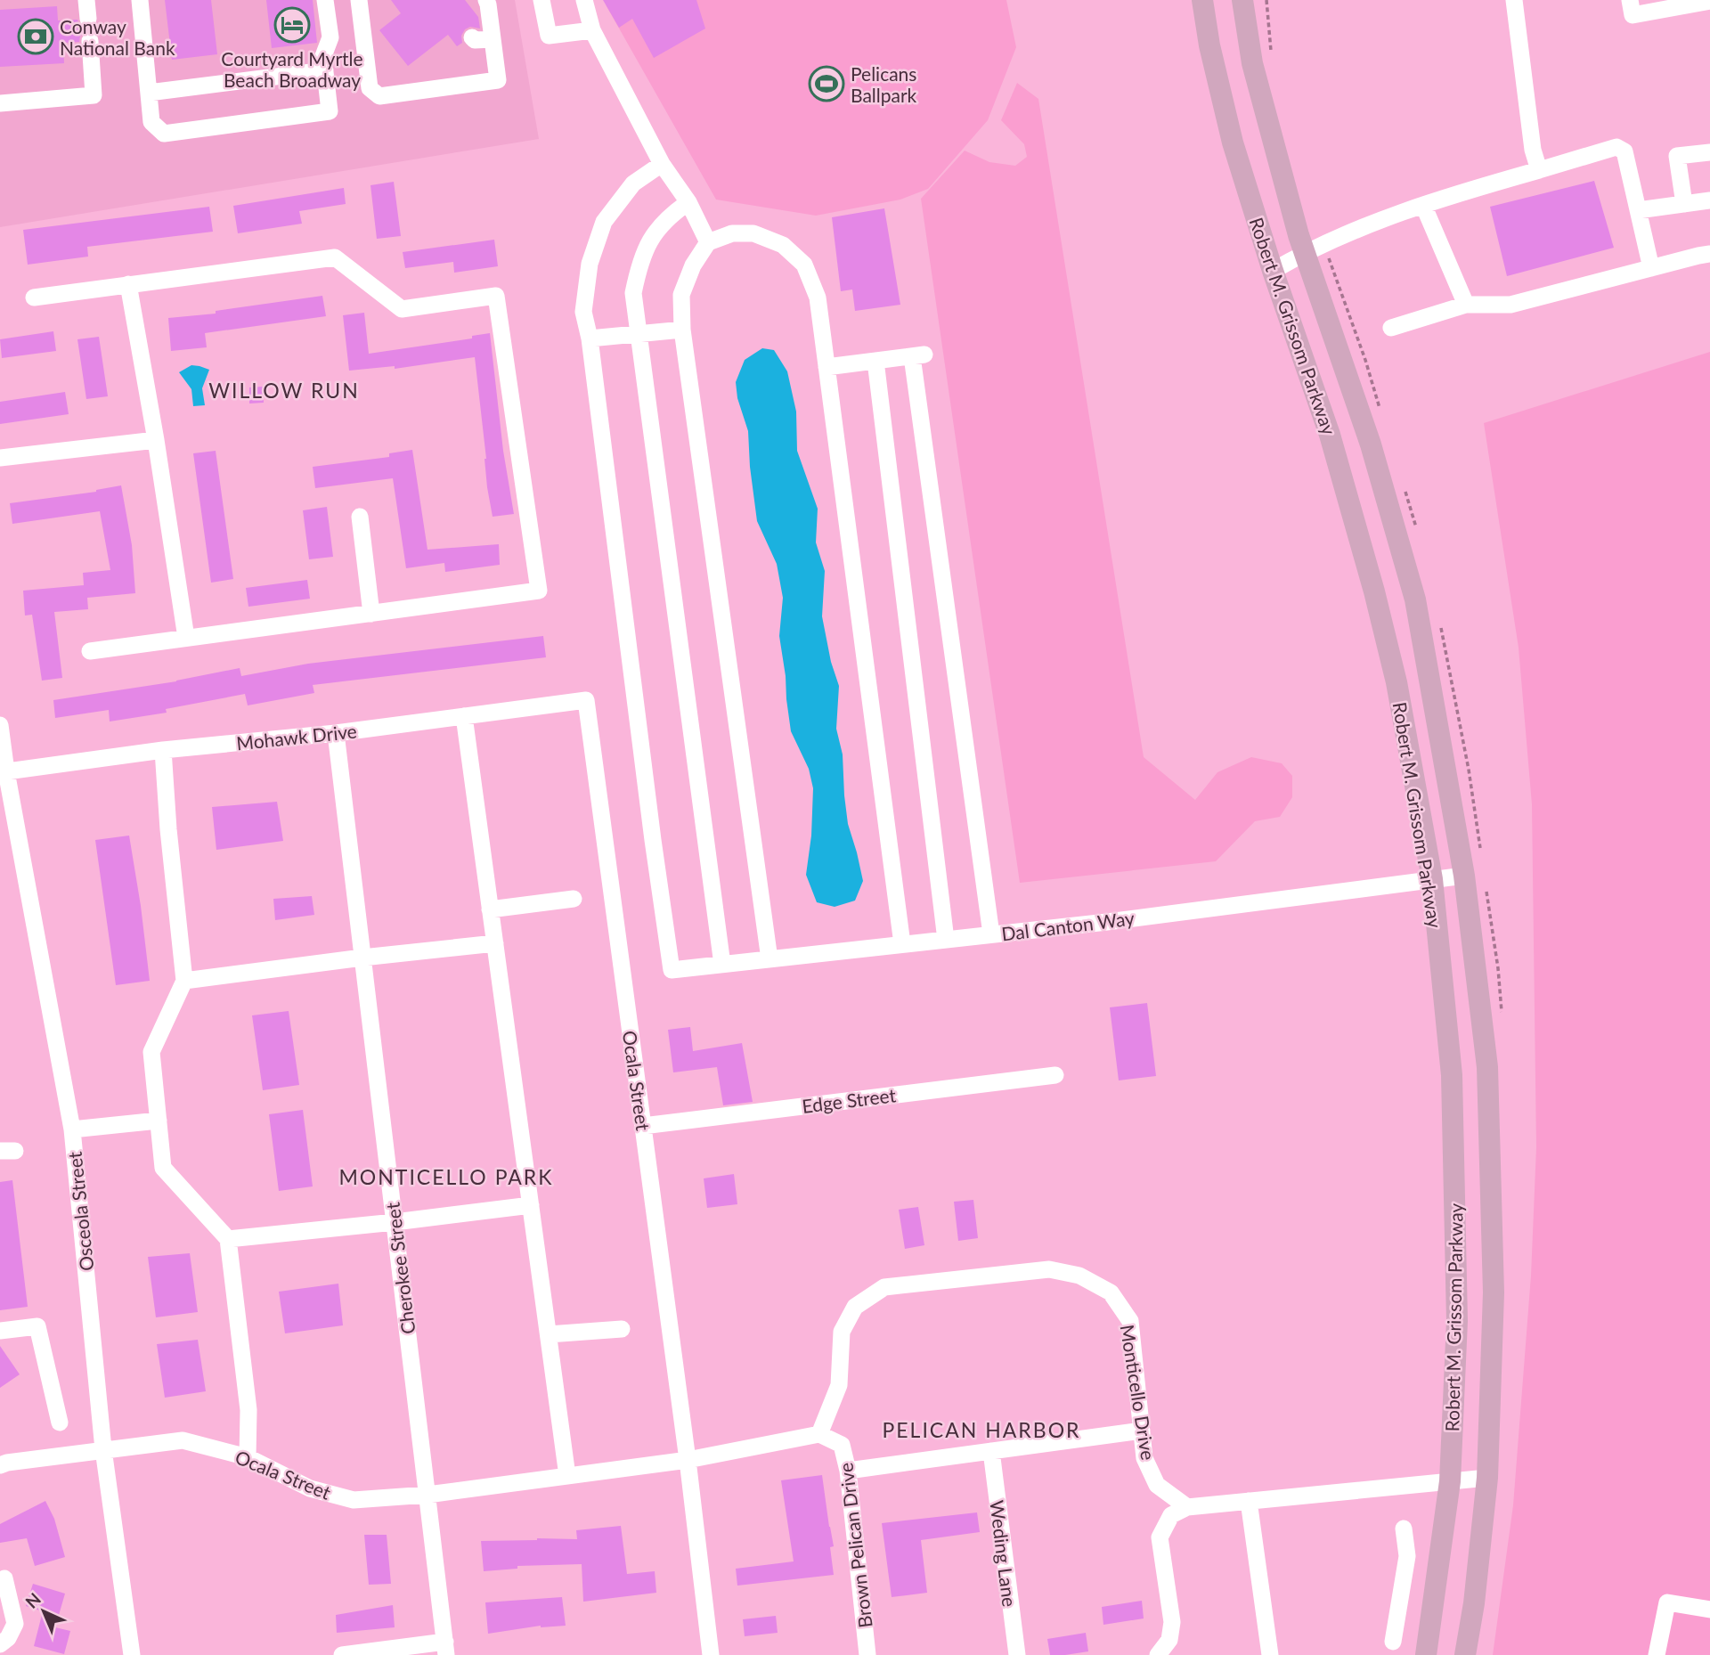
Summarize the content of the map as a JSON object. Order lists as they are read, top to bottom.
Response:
{
  "streets": {
    "main road": ["Robert M. Grissom Parkway"],
    "street": [
      "Mohawk Drive",
      "Dal Canton Way",
      "Ocala Street",
      "Edge Street",
      "Osceola Street",
      "Cherokee Street",
      "Monticello Drive",
      "Brown Pelican Drive",
      "Weding Lane"
    ]
  },
  "crossings": [
    ["Robert M. Grissom Parkway", "Dal Canton Way"],
    ["Mohawk Drive", "Ocala Street"],
    ["Mohawk Drive", "Osceola Street"],
    ["Mohawk Drive", "Cherokee Street"],
    ["Ocala Street", "Edge Street"],
    ["Ocala Street", "Osceola Street"],
    ["Ocala Street", "Cherokee Street"],
    ["Monticello Drive", "Brown Pelican Drive"]
  ],
  "districts": ["WILLOW RUN", "MONTICELLO PARK", "PELICAN HARBOR"],
  "places": {
    "hotel": ["Courtyard Myrtle Beach Broadway"],
    "bank": ["Conway National Bank"],
    "sports": ["Pelicans Ballpark"]
  },
  "north": "top left"
}
